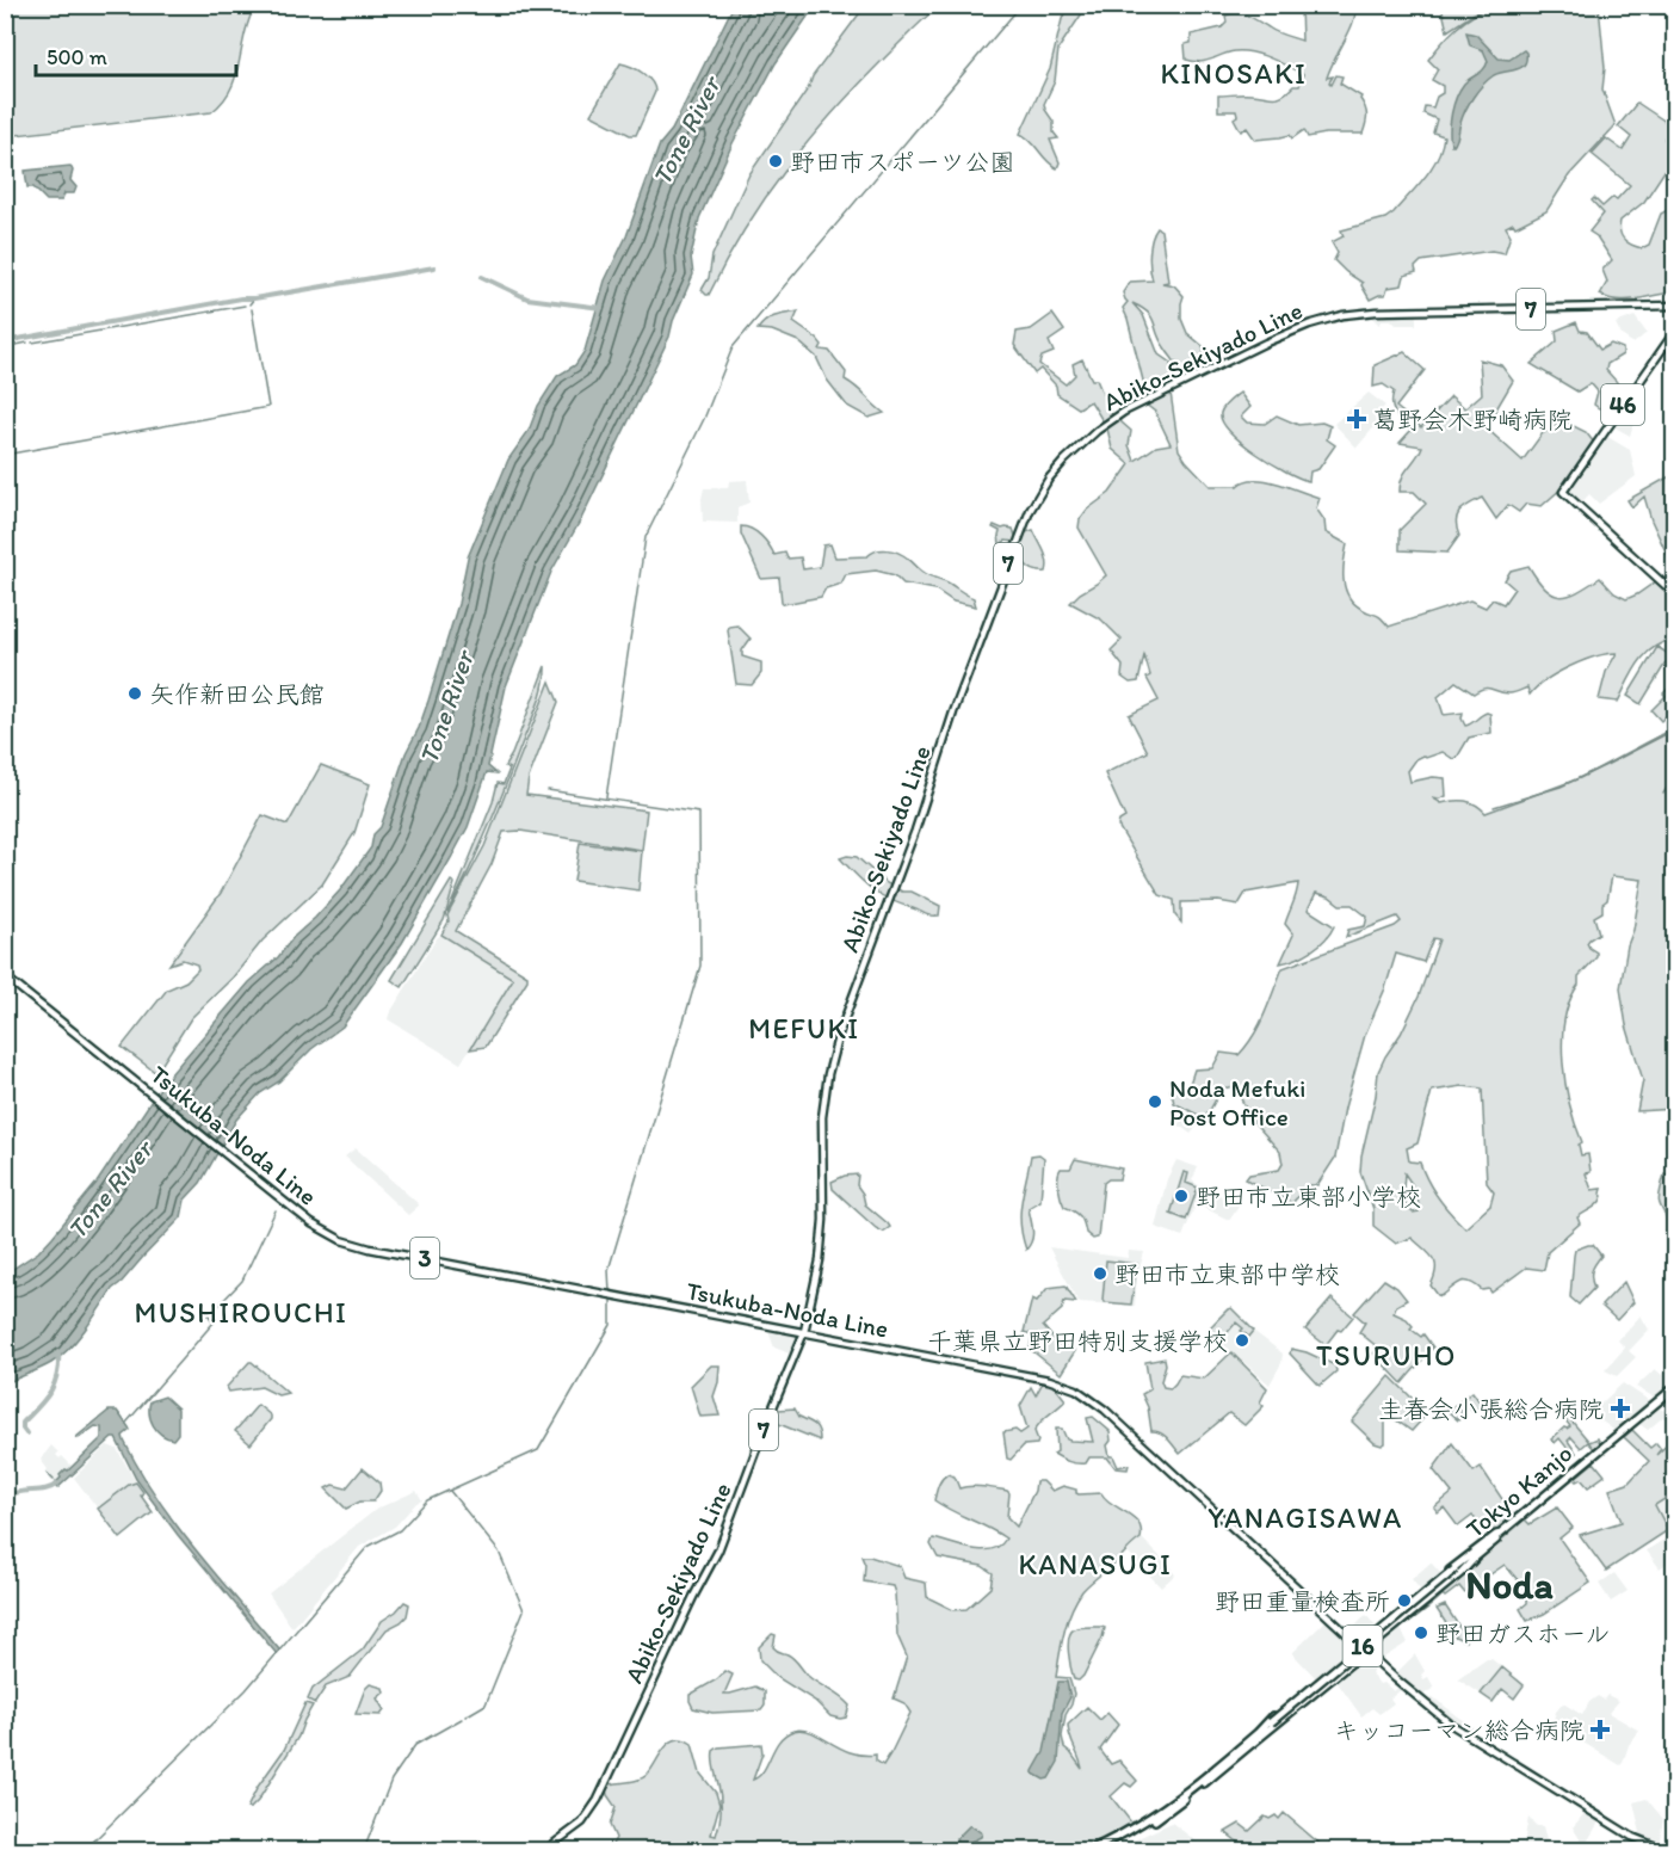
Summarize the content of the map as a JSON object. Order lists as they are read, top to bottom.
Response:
{
  "streets": {
    "highway": ["Tokyo Kanjo", "16"],
    "main road": [
      "7",
      "Abiko-Sekiyado Line",
      "46",
      "Tsukuba-Noda Line",
      "3"
    ]
  },
  "crossings": [
    ["Abiko-Sekiyado Line", "Tsukuba-Noda Line"],
    ["Tsukuba-Noda Line", "16"],
    ["Tokyo Kanjo", "16"]
  ],
  "districts": [
    "KINOSAKI",
    "MEFUKI",
    "MUSHIROUCHI",
    "TSURUHO",
    "YANAGISAWA",
    "KANASUGI",
    "Noda"
  ],
  "water": ["Tone River"],
  "places": {
    "other": [
      "野田市スポーツ公園",
      "矢作新田公民館",
      "Noda Mefuki Post Office",
      "野田市立東部小学校",
      "野田市立東部中学校",
      "千葉県立野田特別支援学校",
      "野田重量検査所",
      "野田ガスホール"
    ],
    "health": ["葛野会木野崎病院", "圭春会小張総合病院", "キッコーマン総合病院"]
  },
  "scale_bar": "500 m"
}
